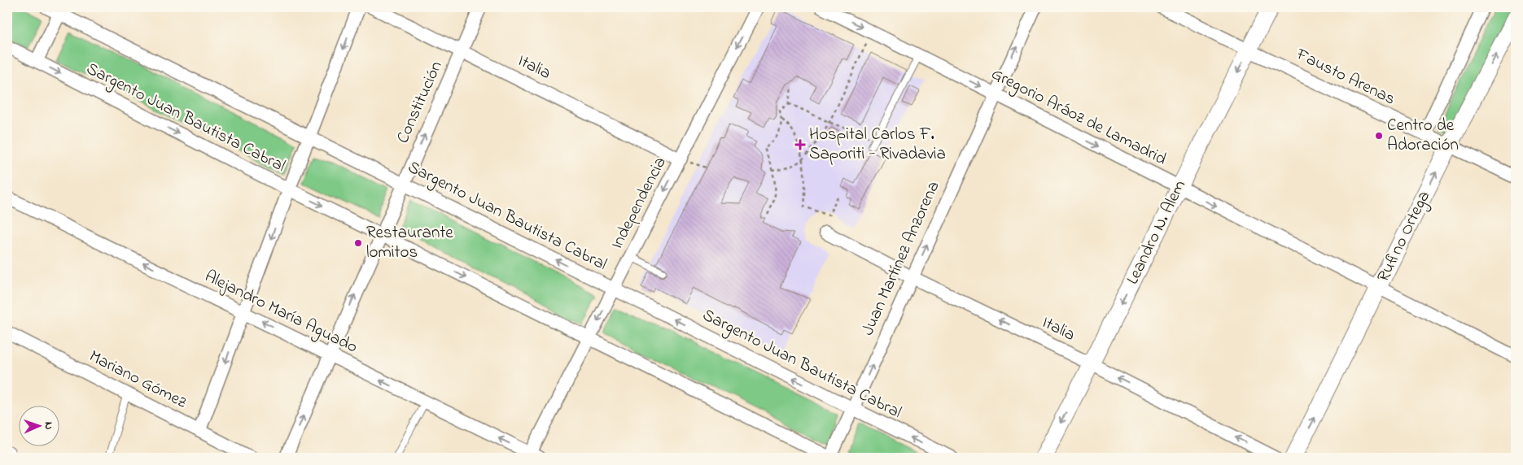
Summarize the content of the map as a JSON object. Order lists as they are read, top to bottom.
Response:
{
  "streets": {
    "street": [
      "Italia",
      "Fausto Arenas",
      "Constitución",
      "Gregorio Aráoz de Lamadrid",
      "Sargento Juan Bautista Cabral",
      "Independencia",
      "Leandro N. Alem",
      "Rufino Ortega",
      "Juan Martínez Anzorena",
      "Alejandro María Aguado",
      "Mariano Gómez"
    ]
  },
  "crossings": [
    ["Italia", "Constitución"],
    ["Italia", "Independencia"],
    ["Italia", "Leandro N. Alem"],
    ["Italia", "Juan Martínez Anzorena"],
    ["Fausto Arenas", "Leandro N. Alem"],
    ["Fausto Arenas", "Rufino Ortega"],
    ["Constitución", "Sargento Juan Bautista Cabral"],
    ["Constitución", "Alejandro María Aguado"],
    ["Gregorio Aráoz de Lamadrid", "Leandro N. Alem"],
    ["Gregorio Aráoz de Lamadrid", "Rufino Ortega"],
    ["Gregorio Aráoz de Lamadrid", "Juan Martínez Anzorena"],
    ["Sargento Juan Bautista Cabral", "Independencia"],
    ["Sargento Juan Bautista Cabral", "Juan Martínez Anzorena"],
    ["Independencia", "Alejandro María Aguado"]
  ],
  "one_way": [
    "Italia",
    "Gregorio Aráoz de Lamadrid",
    "Independencia",
    "Leandro N. Alem",
    "Rufino Ortega",
    "Juan Martínez Anzorena",
    "Alejandro María Aguado"
  ],
  "places": {
    "other": ["Centro de Adoración", "Restaurante lomitos"],
    "health": ["Hospital Carlos F. Saporiti - Rivadavia"]
  },
  "north": "right"
}
